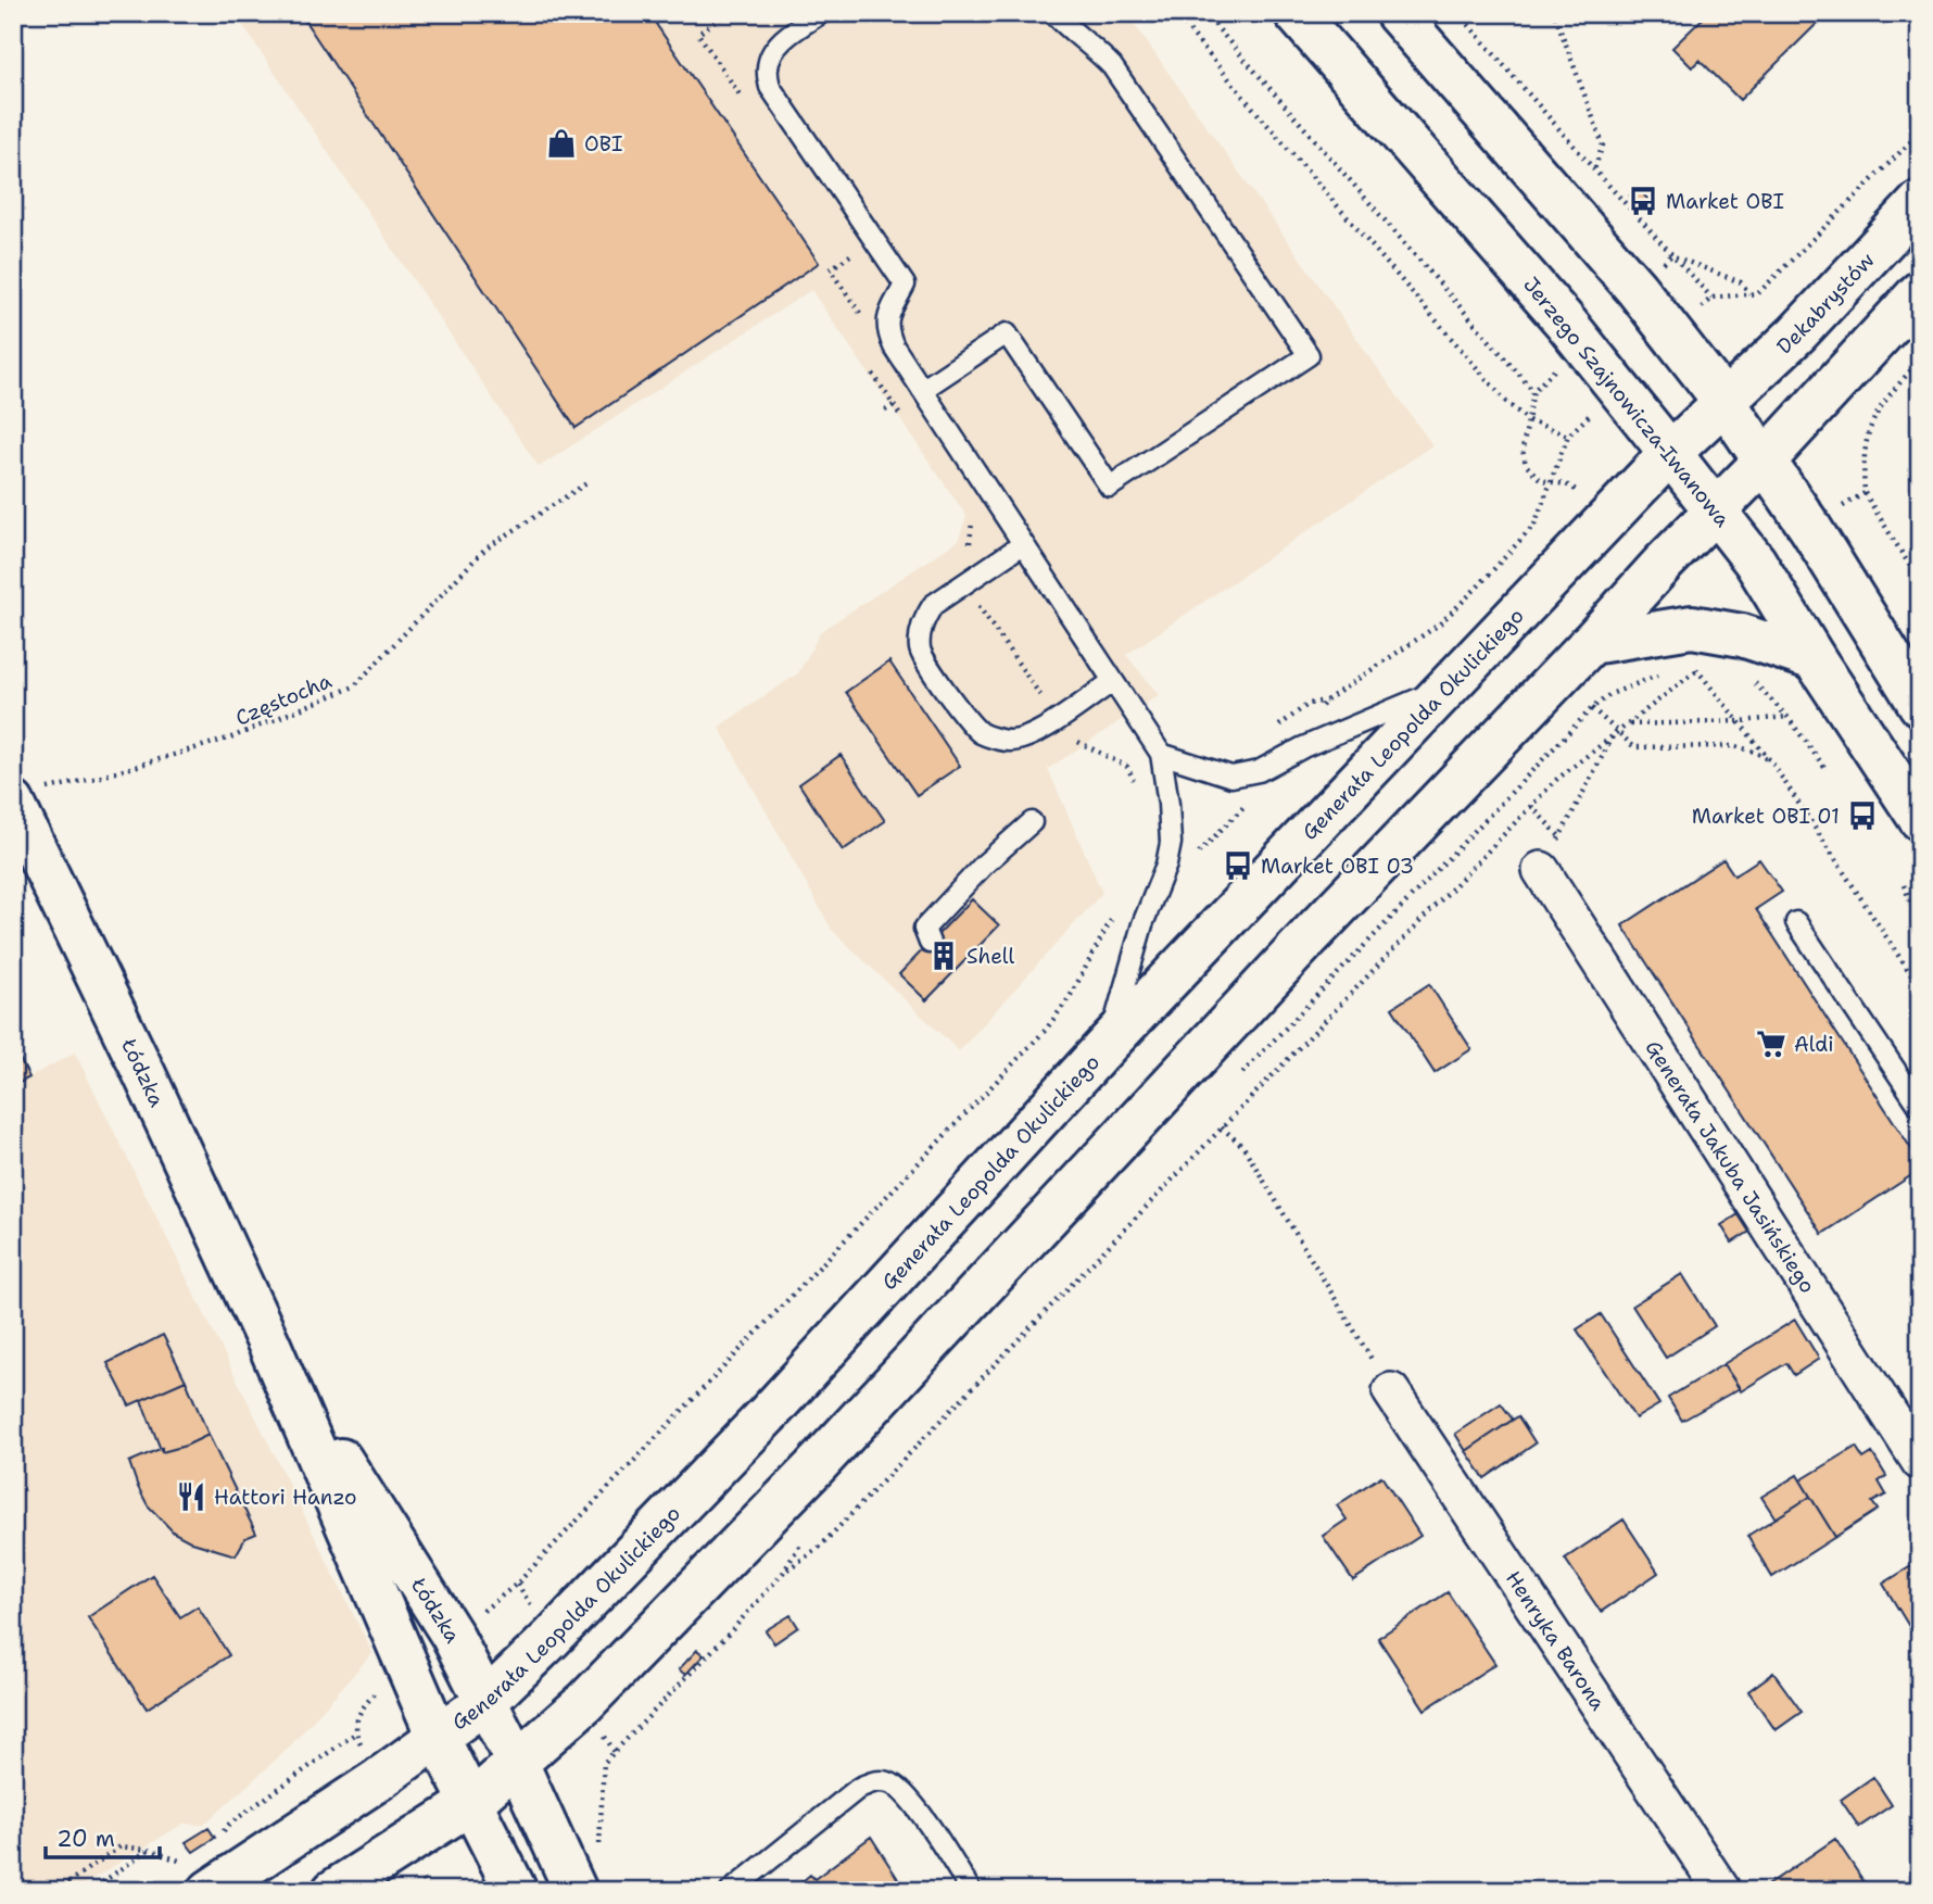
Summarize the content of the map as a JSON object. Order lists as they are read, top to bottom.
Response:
{
  "streets": {
    "main road": [
      "Dekabrystów",
      "Jerzego Szajnowicza-Iwanowa",
      "Generała Leopolda Okulickiego",
      "Łódzka"
    ],
    "street": ["Generała Jakuba Jasińskiego", "Henryka Barona"],
    "path": ["Częstocha"]
  },
  "crossings": [
    ["Dekabrystów", "Generała Leopolda Okulickiego"],
    ["Jerzego Szajnowicza-Iwanowa", "Generała Leopolda Okulickiego"],
    ["Częstocha", "Łódzka"],
    ["Generała Leopolda Okulickiego", "Łódzka"]
  ],
  "places": {
    "shop": ["OBI"],
    "bus stop": ["Market OBI", "Market OBI 01", "Market OBI 03"],
    "building": ["Shell"],
    "supermarket": ["Aldi"],
    "restaurant": ["Hattori Hanzo"]
  },
  "scale_bar": "20 m"
}
